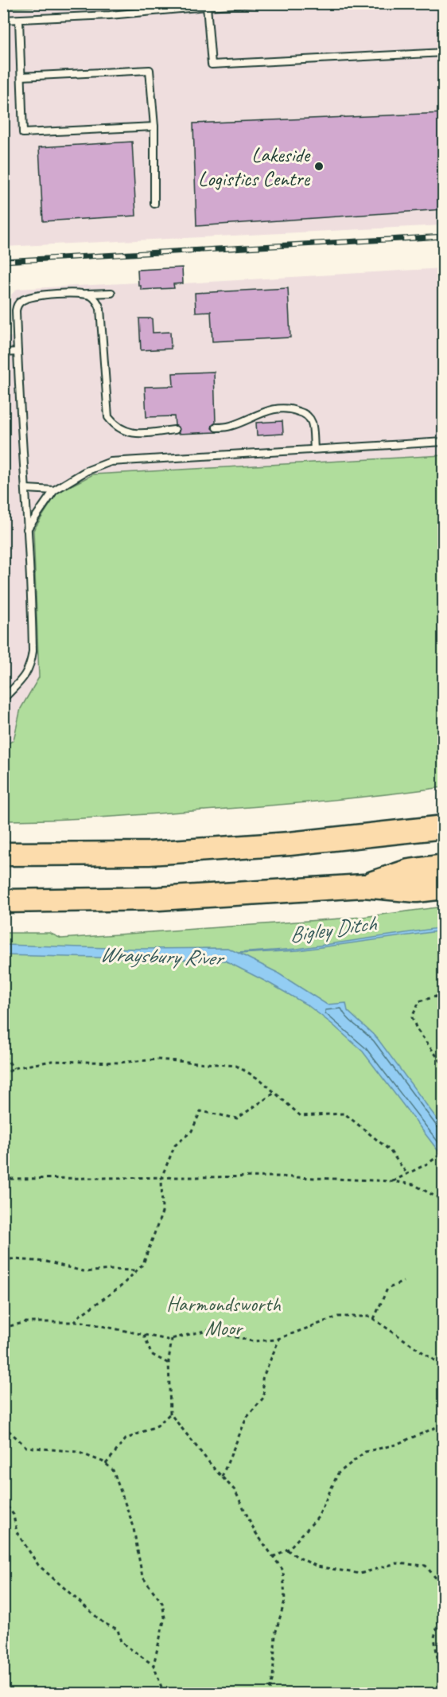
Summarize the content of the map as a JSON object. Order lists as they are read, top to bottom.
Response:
{
  "water": ["Bigley Ditch", "Wraysbury River"],
  "parks": ["Harmondsworth Moor"],
  "places": ["Lakeside Logistics Centre"]
}
